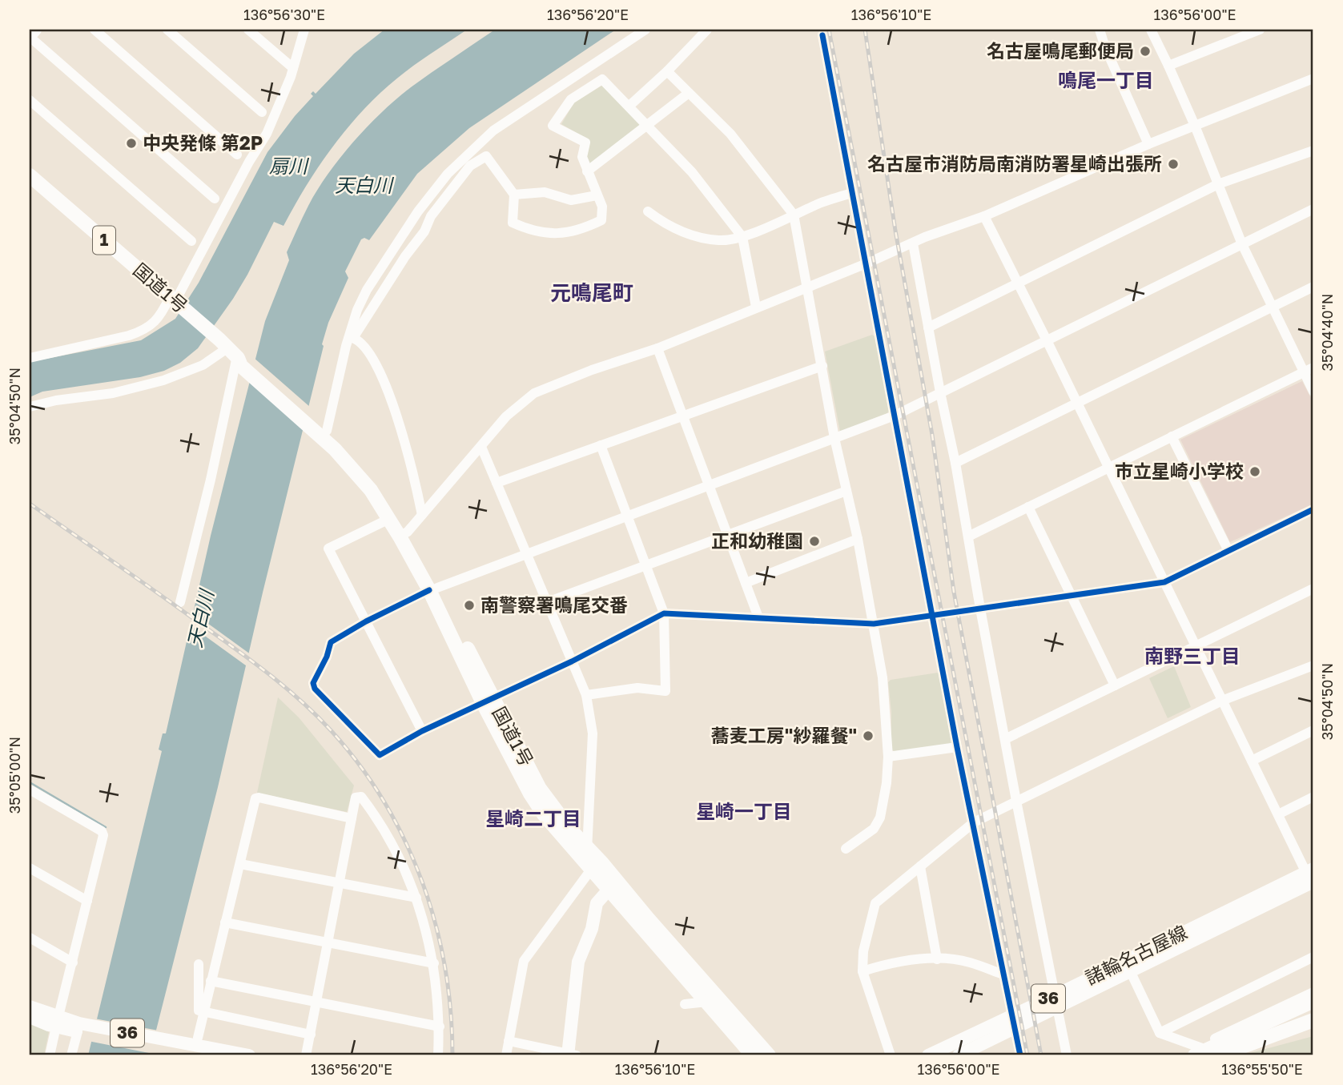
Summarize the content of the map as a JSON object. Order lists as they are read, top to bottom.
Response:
{
  "streets": {
    "highway": ["1", "国道1号"],
    "main road": ["諸輪名古屋線", "36"]
  },
  "districts": [
    "鳴尾一丁目",
    "元鳴尾町",
    "南野三丁目",
    "星崎一丁目",
    "星崎二丁目"
  ],
  "water": ["扇川", "天白川"],
  "places": [
    "名古屋鳴尾郵便局",
    "中央発條 第2P",
    "名古屋市消防局南消防署星崎出張所",
    "市立星崎小学校",
    "正和幼稚園",
    "南警察署鳴尾交番",
    "蕎麦工房\"紗羅餐\""
  ],
  "coordinates": [
    "136°56'30\"E",
    "136°56'20\"E",
    "136°56'10\"E",
    "136°56'00\"E",
    "35°04'40\"N",
    "35°04'50\"N",
    "35°05'00\"N",
    "136°55'50\"E"
  ]
}
